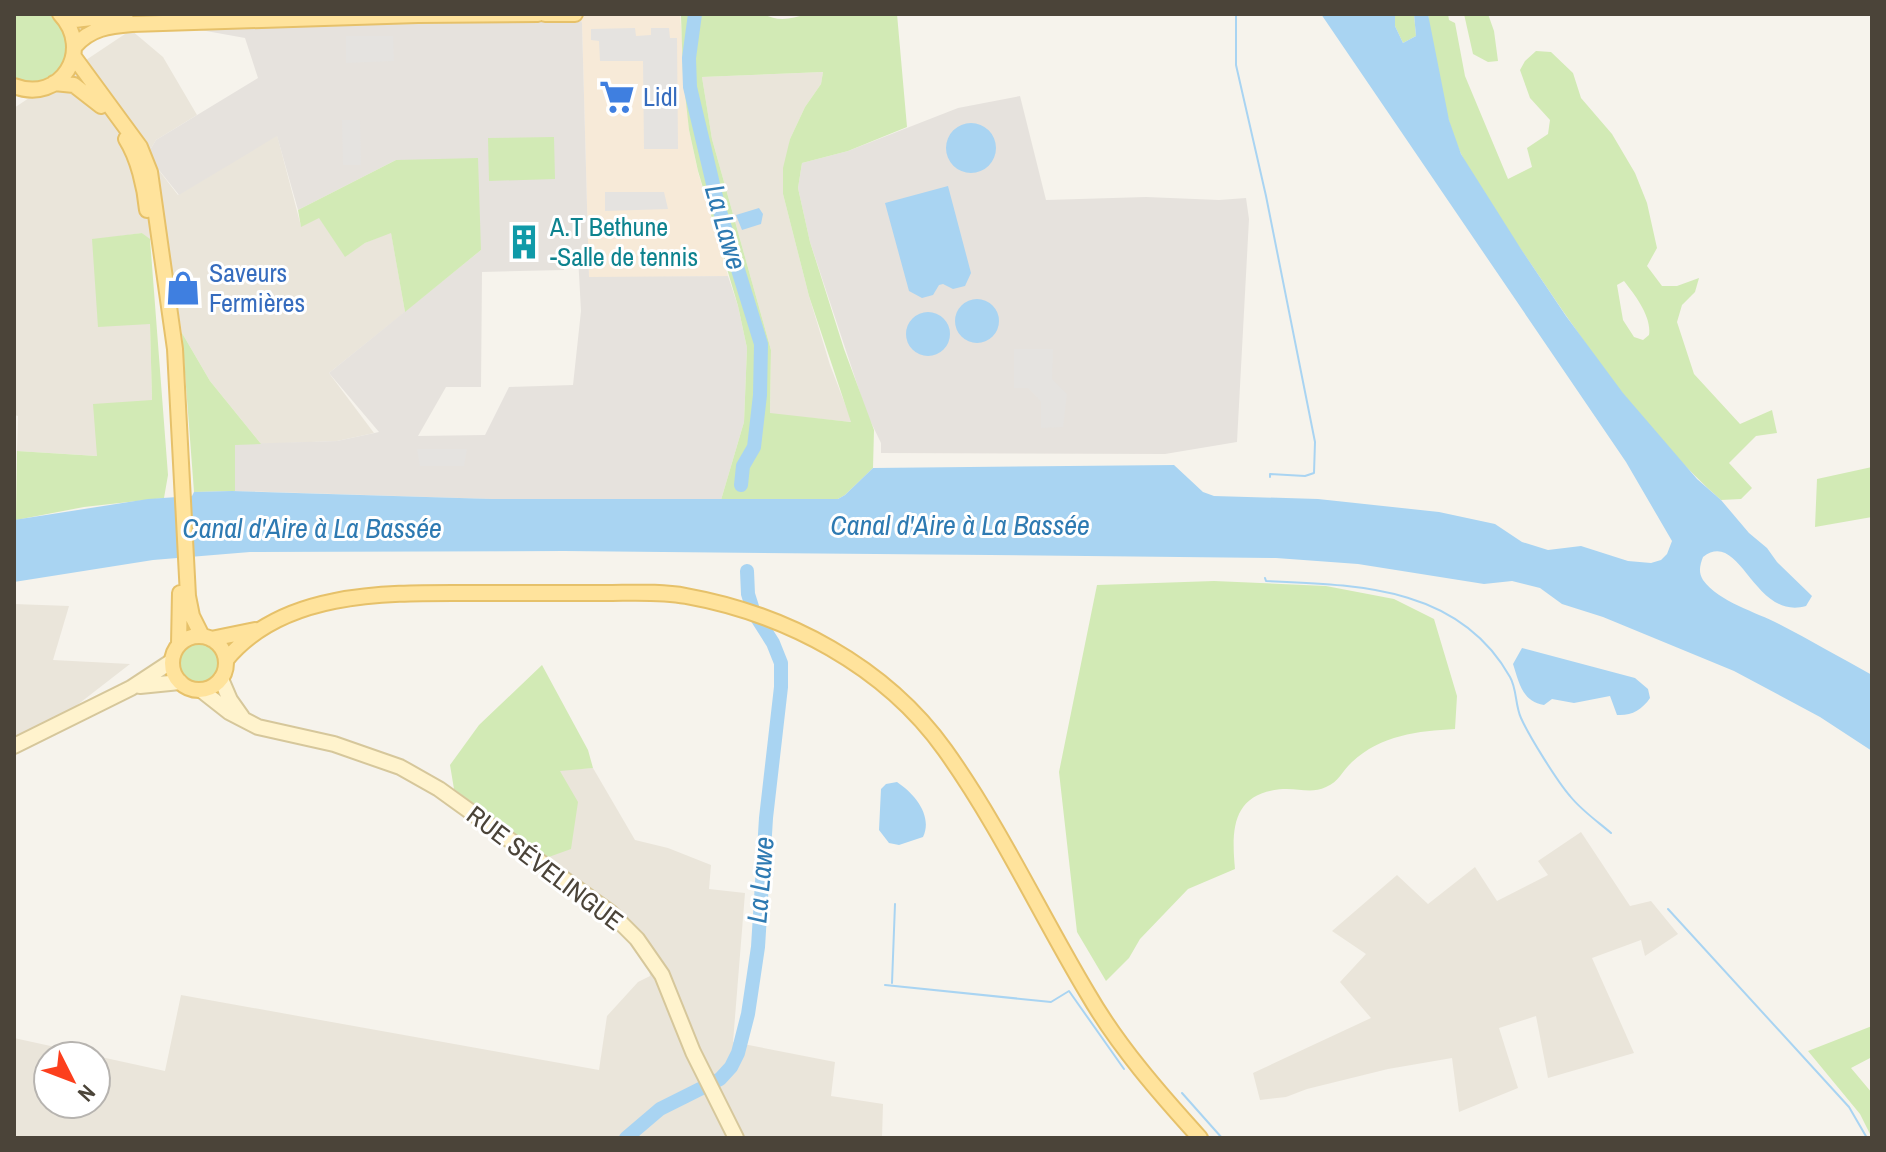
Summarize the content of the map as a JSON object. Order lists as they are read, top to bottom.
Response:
{
  "streets": {
    "main road": ["RUE SÉVELINGUE"]
  },
  "water": ["La Lawe", "Canal d'Aire à La Bassée"],
  "places": {
    "supermarket": ["Lidl"],
    "building": ["A.T Bethune -Salle de tennis"],
    "shop": ["Saveurs Fermières"]
  },
  "north": "bottom right"
}
